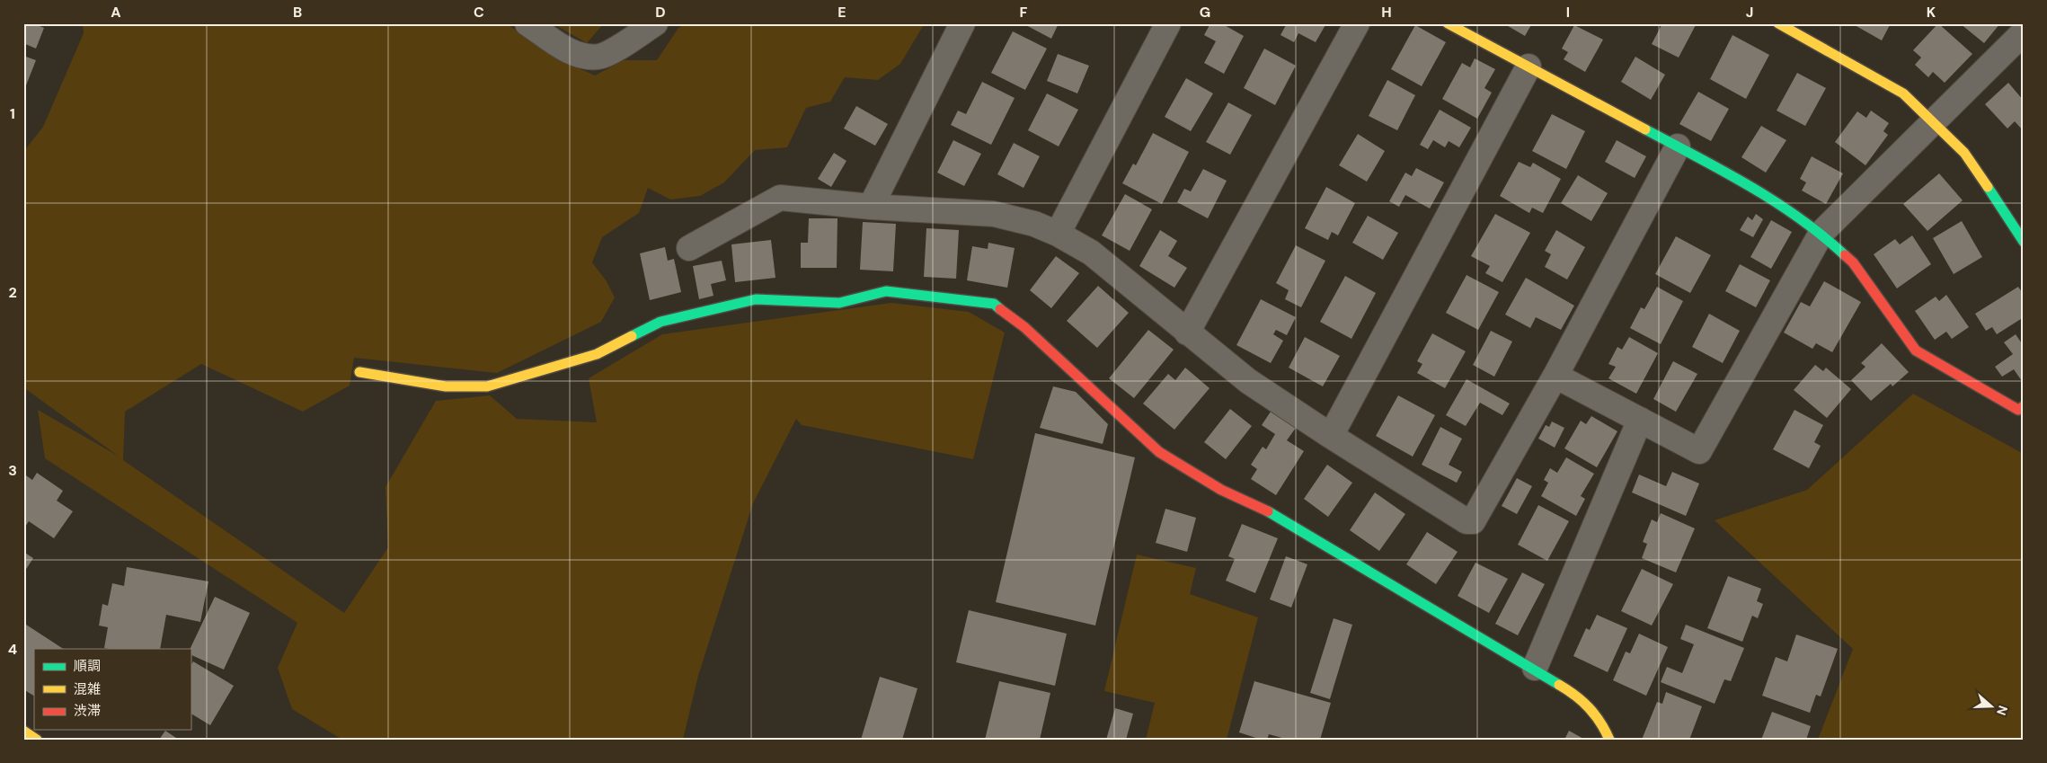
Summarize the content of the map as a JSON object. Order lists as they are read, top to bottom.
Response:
{
  "legend": ["順調", "混雑", "渋滞"],
  "north": "right",
  "grid": {
    "columns": [
      "A",
      "B",
      "C",
      "D",
      "E",
      "F",
      "G",
      "H",
      "I",
      "J",
      "K"
    ],
    "rows": [
      "1",
      "2",
      "3",
      "4"
    ]
  }
}
